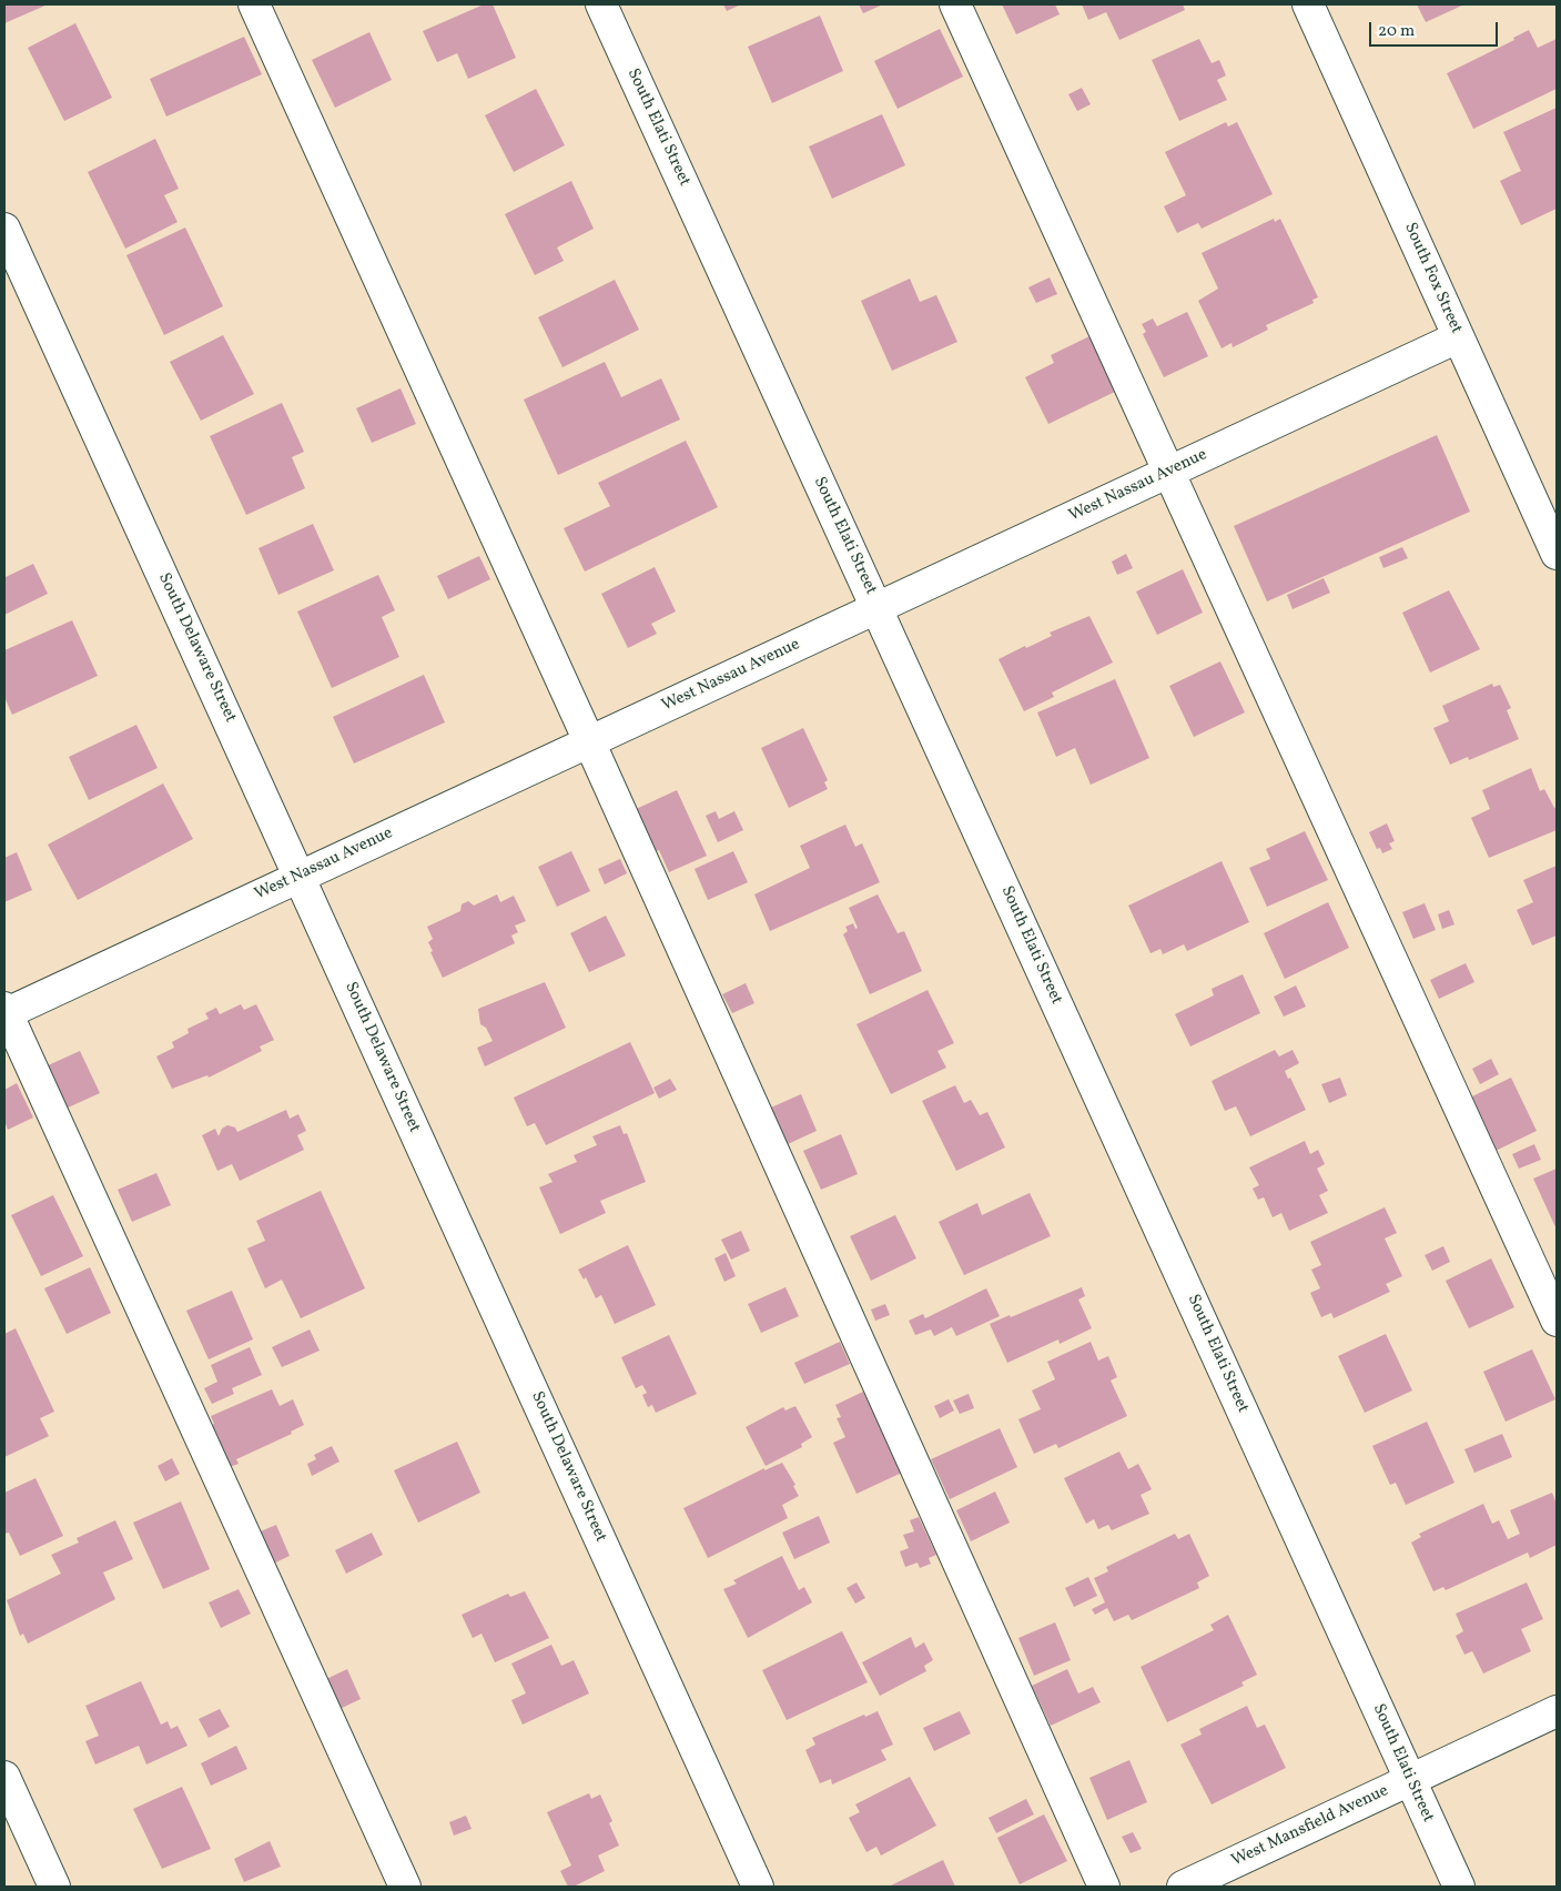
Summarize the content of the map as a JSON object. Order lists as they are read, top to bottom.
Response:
{
  "streets": {
    "street": [
      "South Elati Street",
      "South Fox Street",
      "West Nassau Avenue",
      "South Delaware Street",
      "West Mansfield Avenue"
    ]
  },
  "crossings": [
    ["South Elati Street", "West Nassau Avenue"],
    ["South Elati Street", "West Mansfield Avenue"],
    ["South Fox Street", "West Nassau Avenue"],
    ["West Nassau Avenue", "South Delaware Street"]
  ],
  "scale_bar": "20 m"
}
